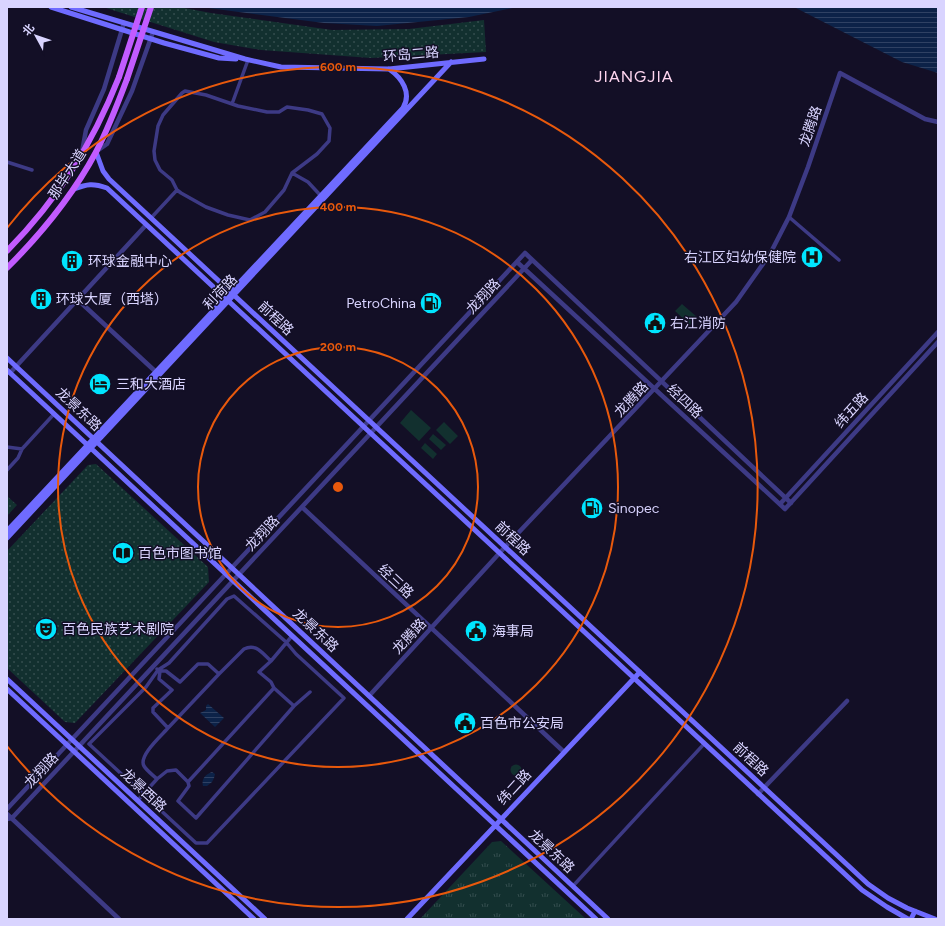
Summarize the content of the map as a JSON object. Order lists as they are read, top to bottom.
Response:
{
  "streets": {
    "main road": [
      "环岛二路",
      "那毕大道",
      "利荷路",
      "前程路",
      "龙景东路",
      "纬二路",
      "龙景西路"
    ],
    "street": [
      "龙腾路",
      "龙翔路",
      "经四路",
      "纬五路",
      "经三路"
    ]
  },
  "crossings": [
    ["环岛二路", "利荷路"],
    ["龙腾路", "前程路"],
    ["龙腾路", "经四路"],
    ["龙腾路", "龙景东路"],
    ["龙腾路", "经三路"],
    ["那毕大道", "前程路"],
    ["利荷路", "前程路"],
    ["利荷路", "龙景东路"],
    ["龙翔路", "前程路"],
    ["龙翔路", "经四路"],
    ["龙翔路", "龙景东路"],
    ["龙翔路", "经三路"],
    ["龙翔路", "龙景西路"],
    ["前程路", "纬二路"],
    ["经四路", "纬五路"],
    ["龙景东路", "纬二路"],
    ["经三路", "纬二路"]
  ],
  "districts": ["JIANGJIA"],
  "places": {
    "hospital": ["右江区妇幼保健院"],
    "building": ["环球金融中心", "环球大厦（西塔）"],
    "fuel station": ["PetroChina", "Sinopec"],
    "public building": ["右江消防", "海事局", "百色市公安局"],
    "hotel": ["三和大酒店"],
    "library": ["百色市图书馆"],
    "theatre": ["百色民族艺术剧院"]
  },
  "north": "top left",
  "rings": ["600 m", "400 m", "200 m"]
}
